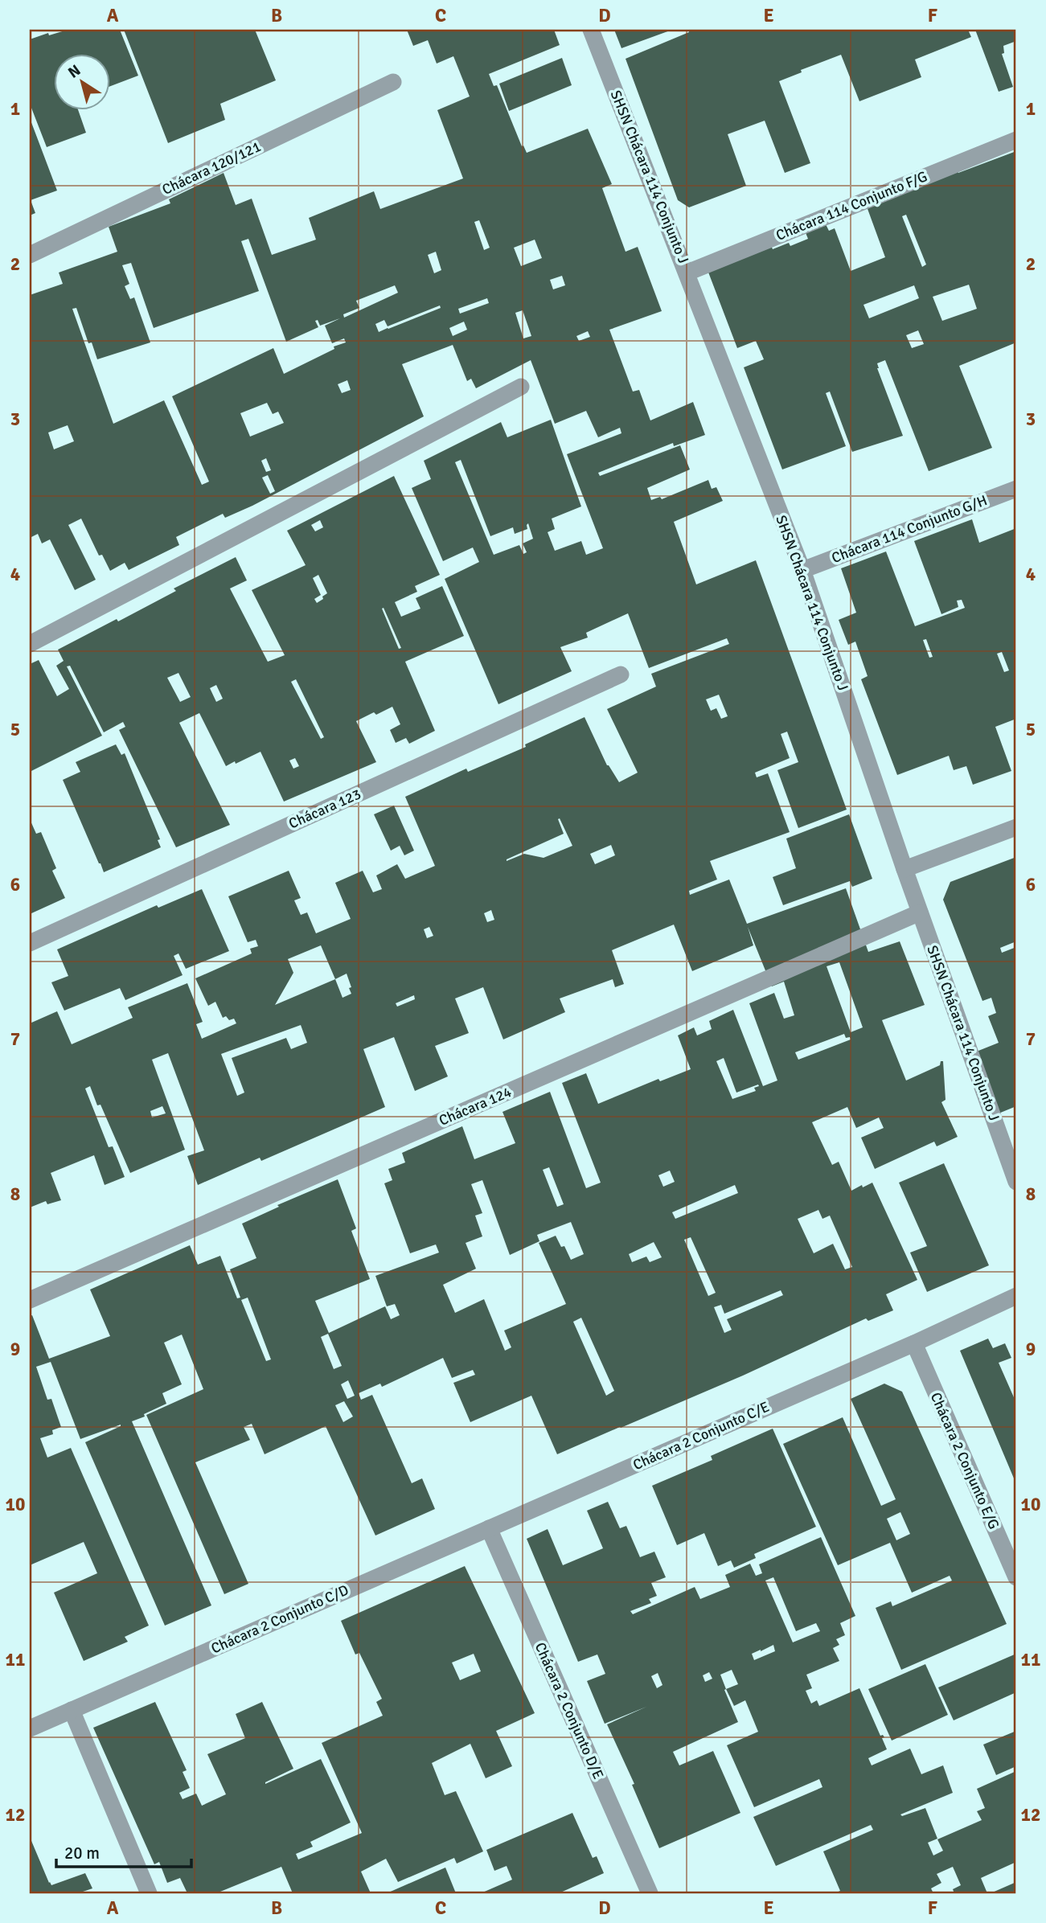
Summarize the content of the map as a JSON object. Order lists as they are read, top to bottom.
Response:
{
  "streets": {
    "street": [
      "Chácara 120/121",
      "SHSN Chácara 114 Conjunto J",
      "Chácara 114 Conjunto F/G",
      "Chácara 114 Conjunto G/H",
      "Chácara 123",
      "Chácara 124",
      "Chácara 2 Conjunto C/E",
      "Chácara 2 Conjunto E/G",
      "Chácara 2 Conjunto C/D",
      "Chácara 2 Conjunto D/E"
    ]
  },
  "crossings": [
    ["SHSN Chácara 114 Conjunto J", "Chácara 114 Conjunto F/G"],
    ["SHSN Chácara 114 Conjunto J", "Chácara 114 Conjunto G/H"],
    ["SHSN Chácara 114 Conjunto J", "Chácara 124"],
    ["Chácara 2 Conjunto C/E", "Chácara 2 Conjunto E/G"],
    ["Chácara 2 Conjunto C/E", "Chácara 2 Conjunto C/D"],
    ["Chácara 2 Conjunto C/E", "Chácara 2 Conjunto D/E"],
    ["Chácara 2 Conjunto C/D", "Chácara 2 Conjunto D/E"]
  ],
  "scale_bar": "20 m",
  "north": "top left",
  "grid": {
    "columns": [
      "A",
      "B",
      "C",
      "D",
      "E",
      "F"
    ],
    "rows": [
      "1",
      "2",
      "3",
      "4",
      "5",
      "6",
      "7",
      "8",
      "9",
      "10",
      "11",
      "12"
    ]
  }
}
